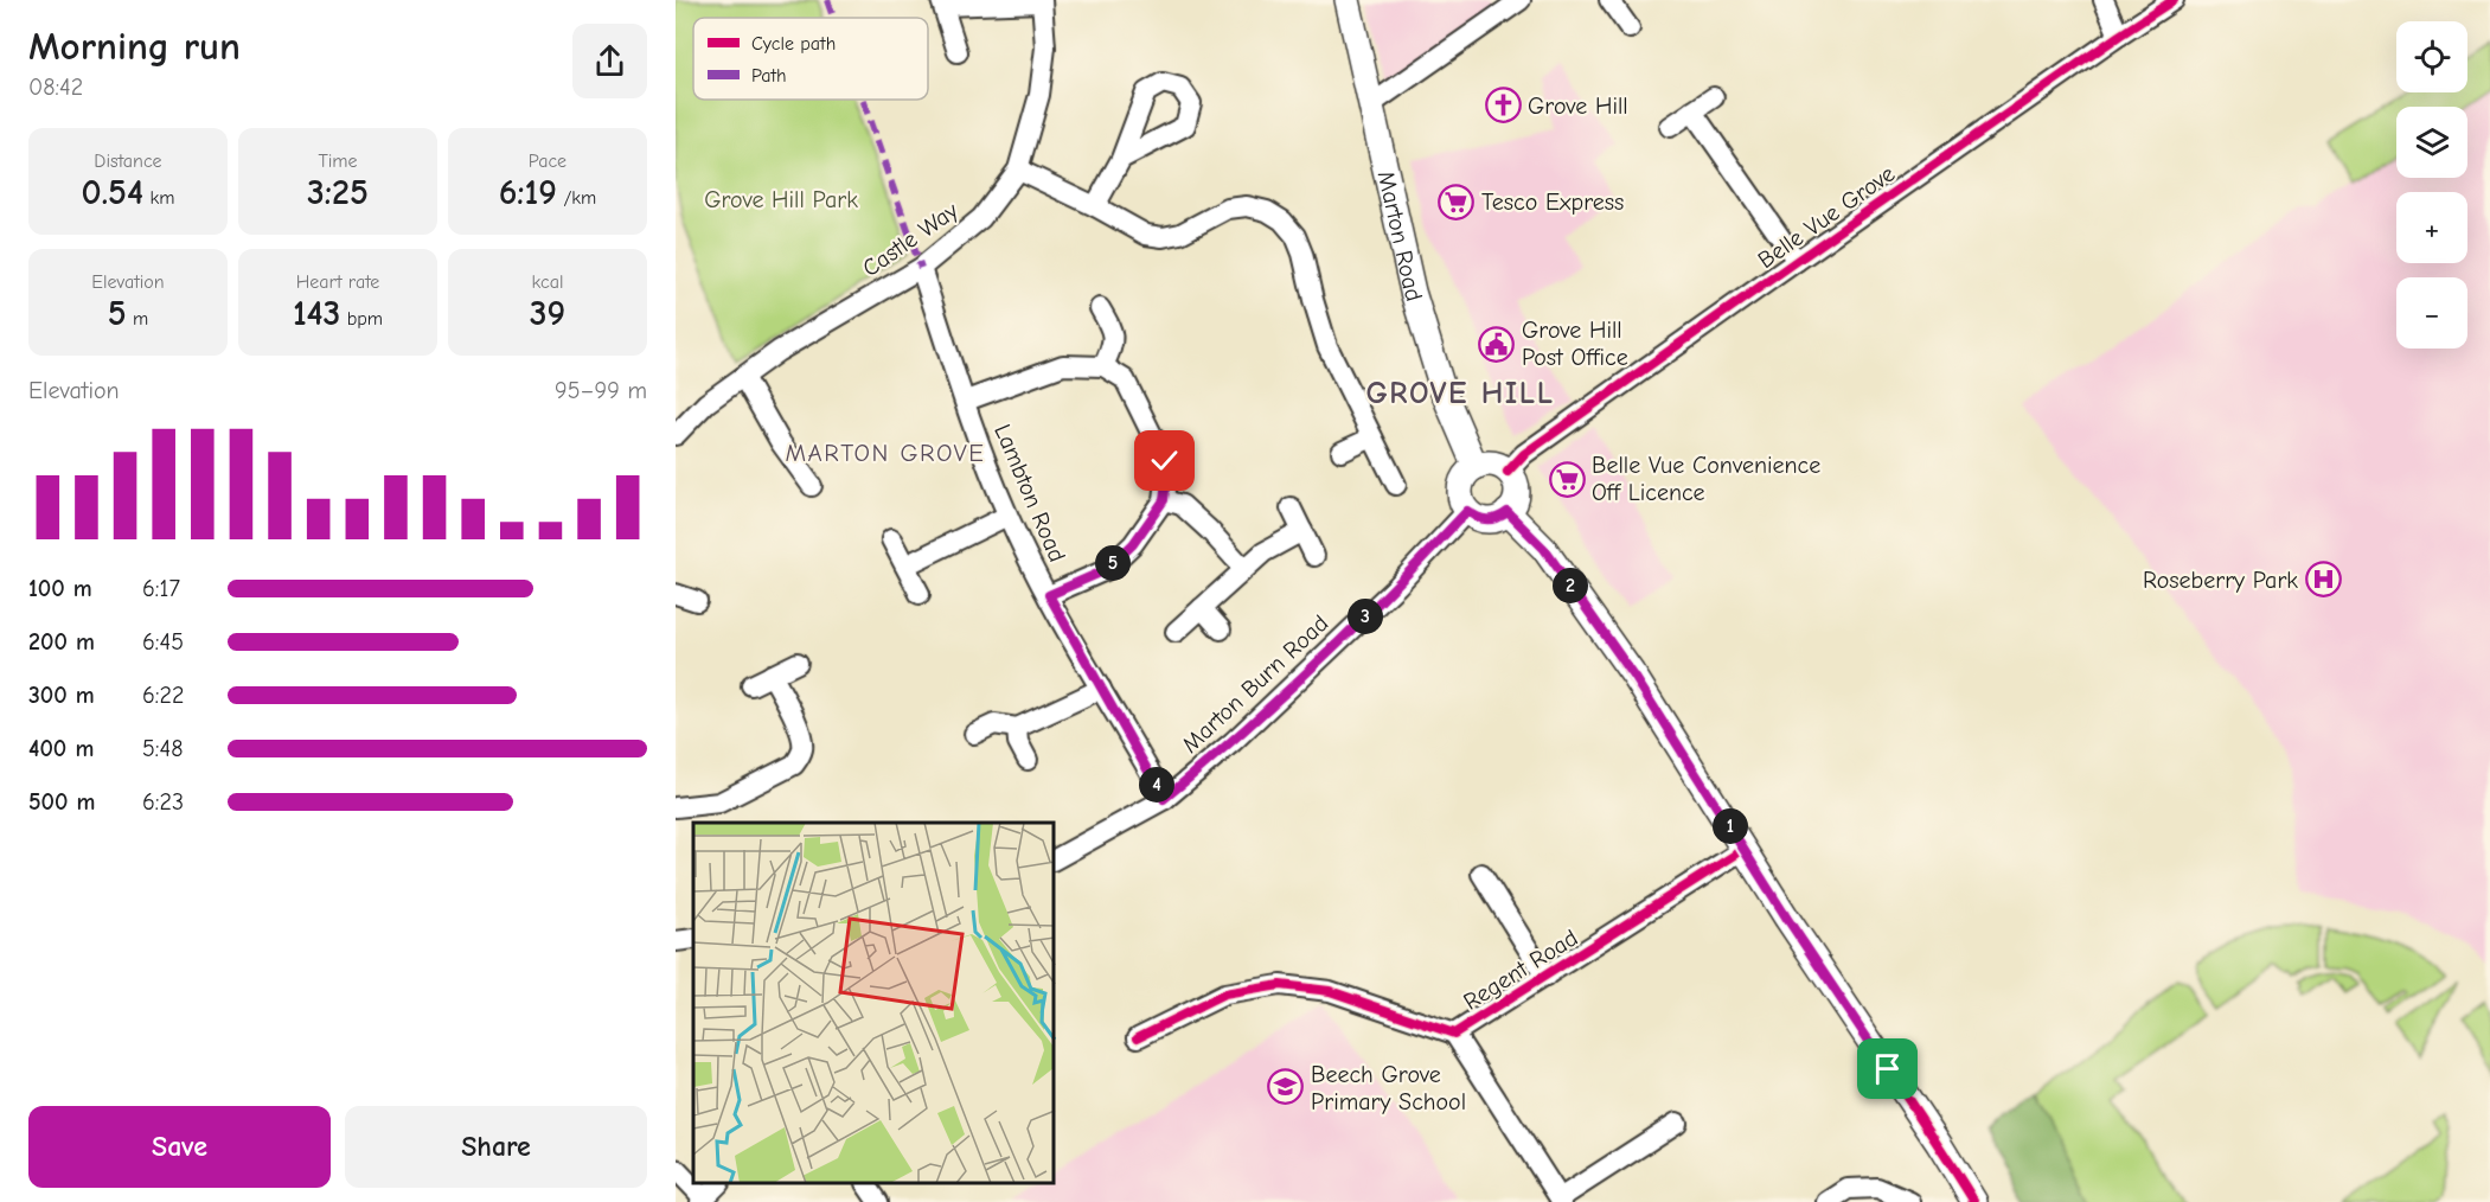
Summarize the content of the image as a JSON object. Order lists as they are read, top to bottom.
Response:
{
  "streets": {
    "main road": ["Marton Road"],
    "street": [
      "Belle Vue Grove",
      "Castle Way",
      "Lambton Road",
      "Marton Burn Road",
      "Regent Road"
    ]
  },
  "crossings": [
    ["Belle Vue Grove", "Marton Road"],
    ["Belle Vue Grove", "Marton Burn Road"],
    ["Marton Road", "Marton Burn Road"],
    ["Castle Way", "Lambton Road"],
    ["Lambton Road", "Marton Burn Road"]
  ],
  "districts": ["GROVE HILL", "MARTON GROVE"],
  "parks": ["Grove Hill Park"],
  "places": {
    "church": ["Grove Hill"],
    "supermarket": ["Tesco Express", "Belle Vue Convenience Off Licence"],
    "public building": ["Grove Hill Post Office"],
    "hospital": ["Roseberry Park"],
    "school or university": ["Beech Grove Primary School"]
  },
  "legend": ["Cycle path", "Path"],
  "page": {
    "heading": ["Morning run", "08:42"],
    "map_buttons": ["+", "−"],
    "stats": [
      ["Distance", "0.54 km"],
      ["Time", "3:25"],
      ["Pace", "6:19 /km"],
      ["Elevation", "5 m"],
      ["Heart rate", "143 bpm"],
      ["kcal", "39"]
    ],
    "chart": ["Elevation", "95–99 m"],
    "pins": [
      "5",
      "2",
      "3",
      "4",
      "1"
    ],
    "list": [
      {
        "name": "100 m",
        "note": "6:17"
      },
      {
        "name": "200 m",
        "note": "6:45"
      },
      {
        "name": "300 m",
        "note": "6:22"
      },
      {
        "name": "400 m",
        "note": "5:48"
      },
      {
        "name": "500 m",
        "note": "6:23"
      }
    ],
    "buttons": ["Save", "Share"]
  }
}
